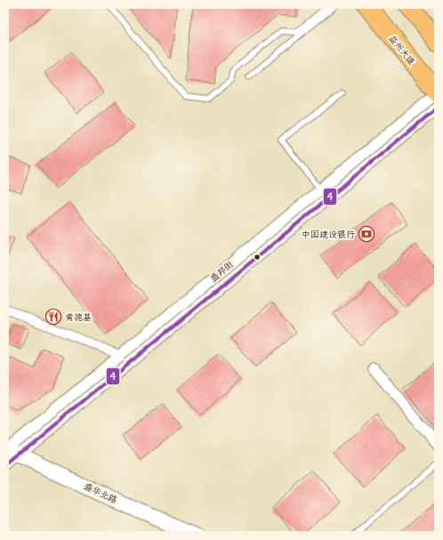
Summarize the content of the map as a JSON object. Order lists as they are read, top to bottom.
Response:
{
  "streets": {
    "main road": ["益州大道"],
    "street": ["盛邦街", "盛华北路"]
  },
  "crossings": [
    ["益州大道", "盛邦街"],
    ["盛邦街", "盛华北路"]
  ],
  "places": {
    "bank": ["中国建设银行"],
    "restaurant": ["肯德基"]
  },
  "lines": ["transit line 4"]
}
